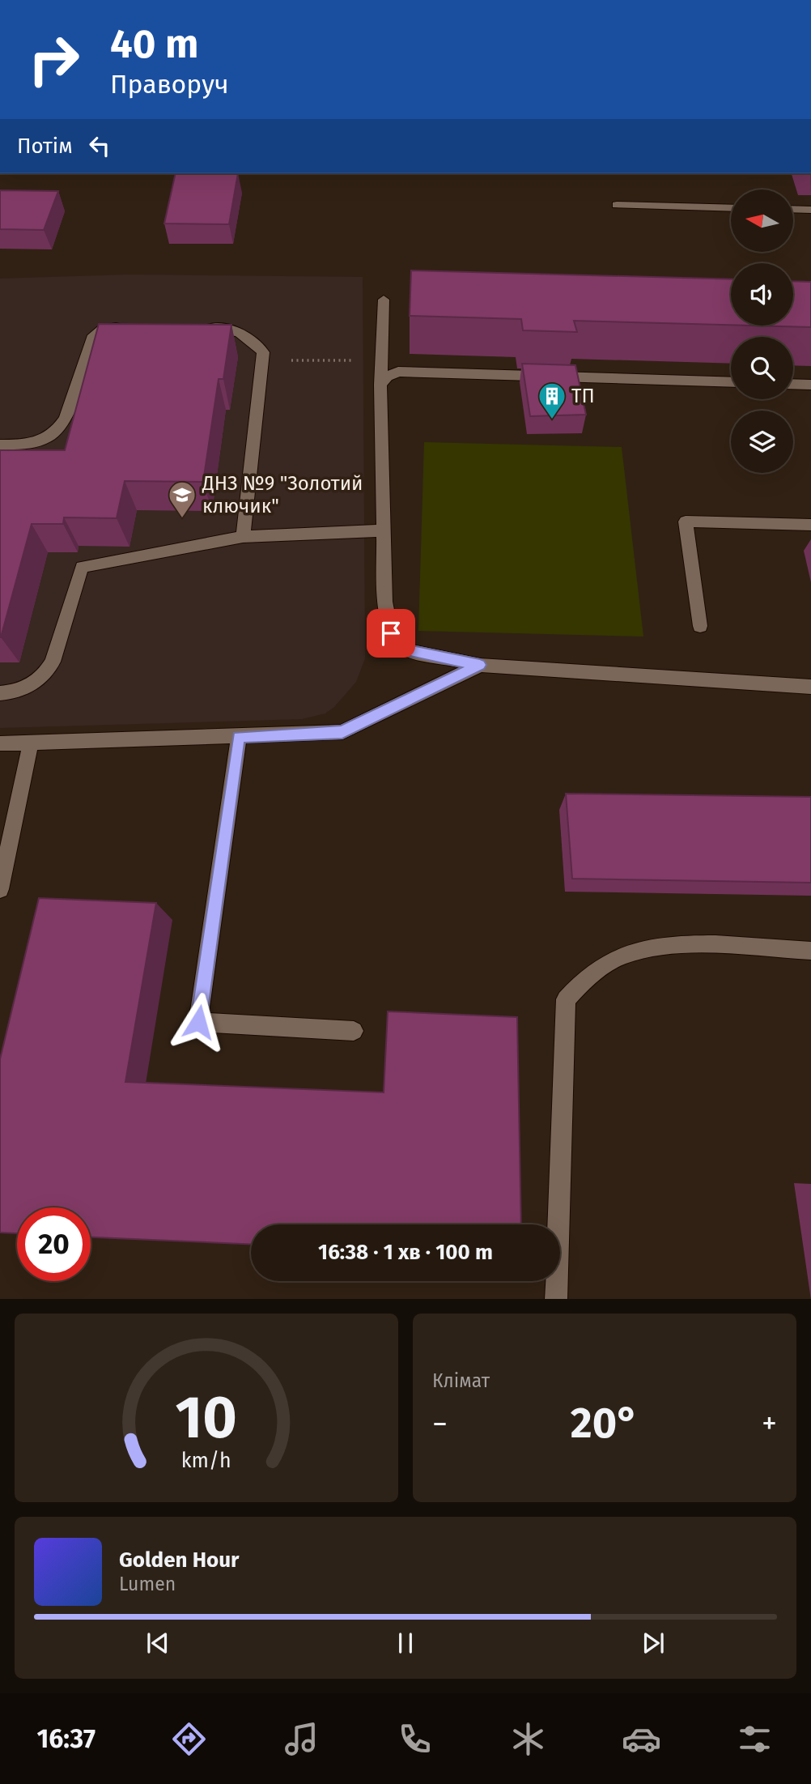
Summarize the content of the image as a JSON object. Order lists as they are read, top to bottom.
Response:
{
  "places": {
    "building": ["ТП"],
    "school or university": ["ДНЗ №9 \"Золотий ключик\""]
  },
  "north": "left",
  "page": {
    "turn": ["40 m", "Праворуч"],
    "then": "Потім",
    "limit": "20",
    "trip": "16:38 · 1 хв · 100 m",
    "tile": "Клімат",
    "heat": ["−", "20°", "+"],
    "song": ["Golden Hour", "Lumen"],
    "tabs": "16:37",
    "gauge": ["10", "km/h"]
  }
}
